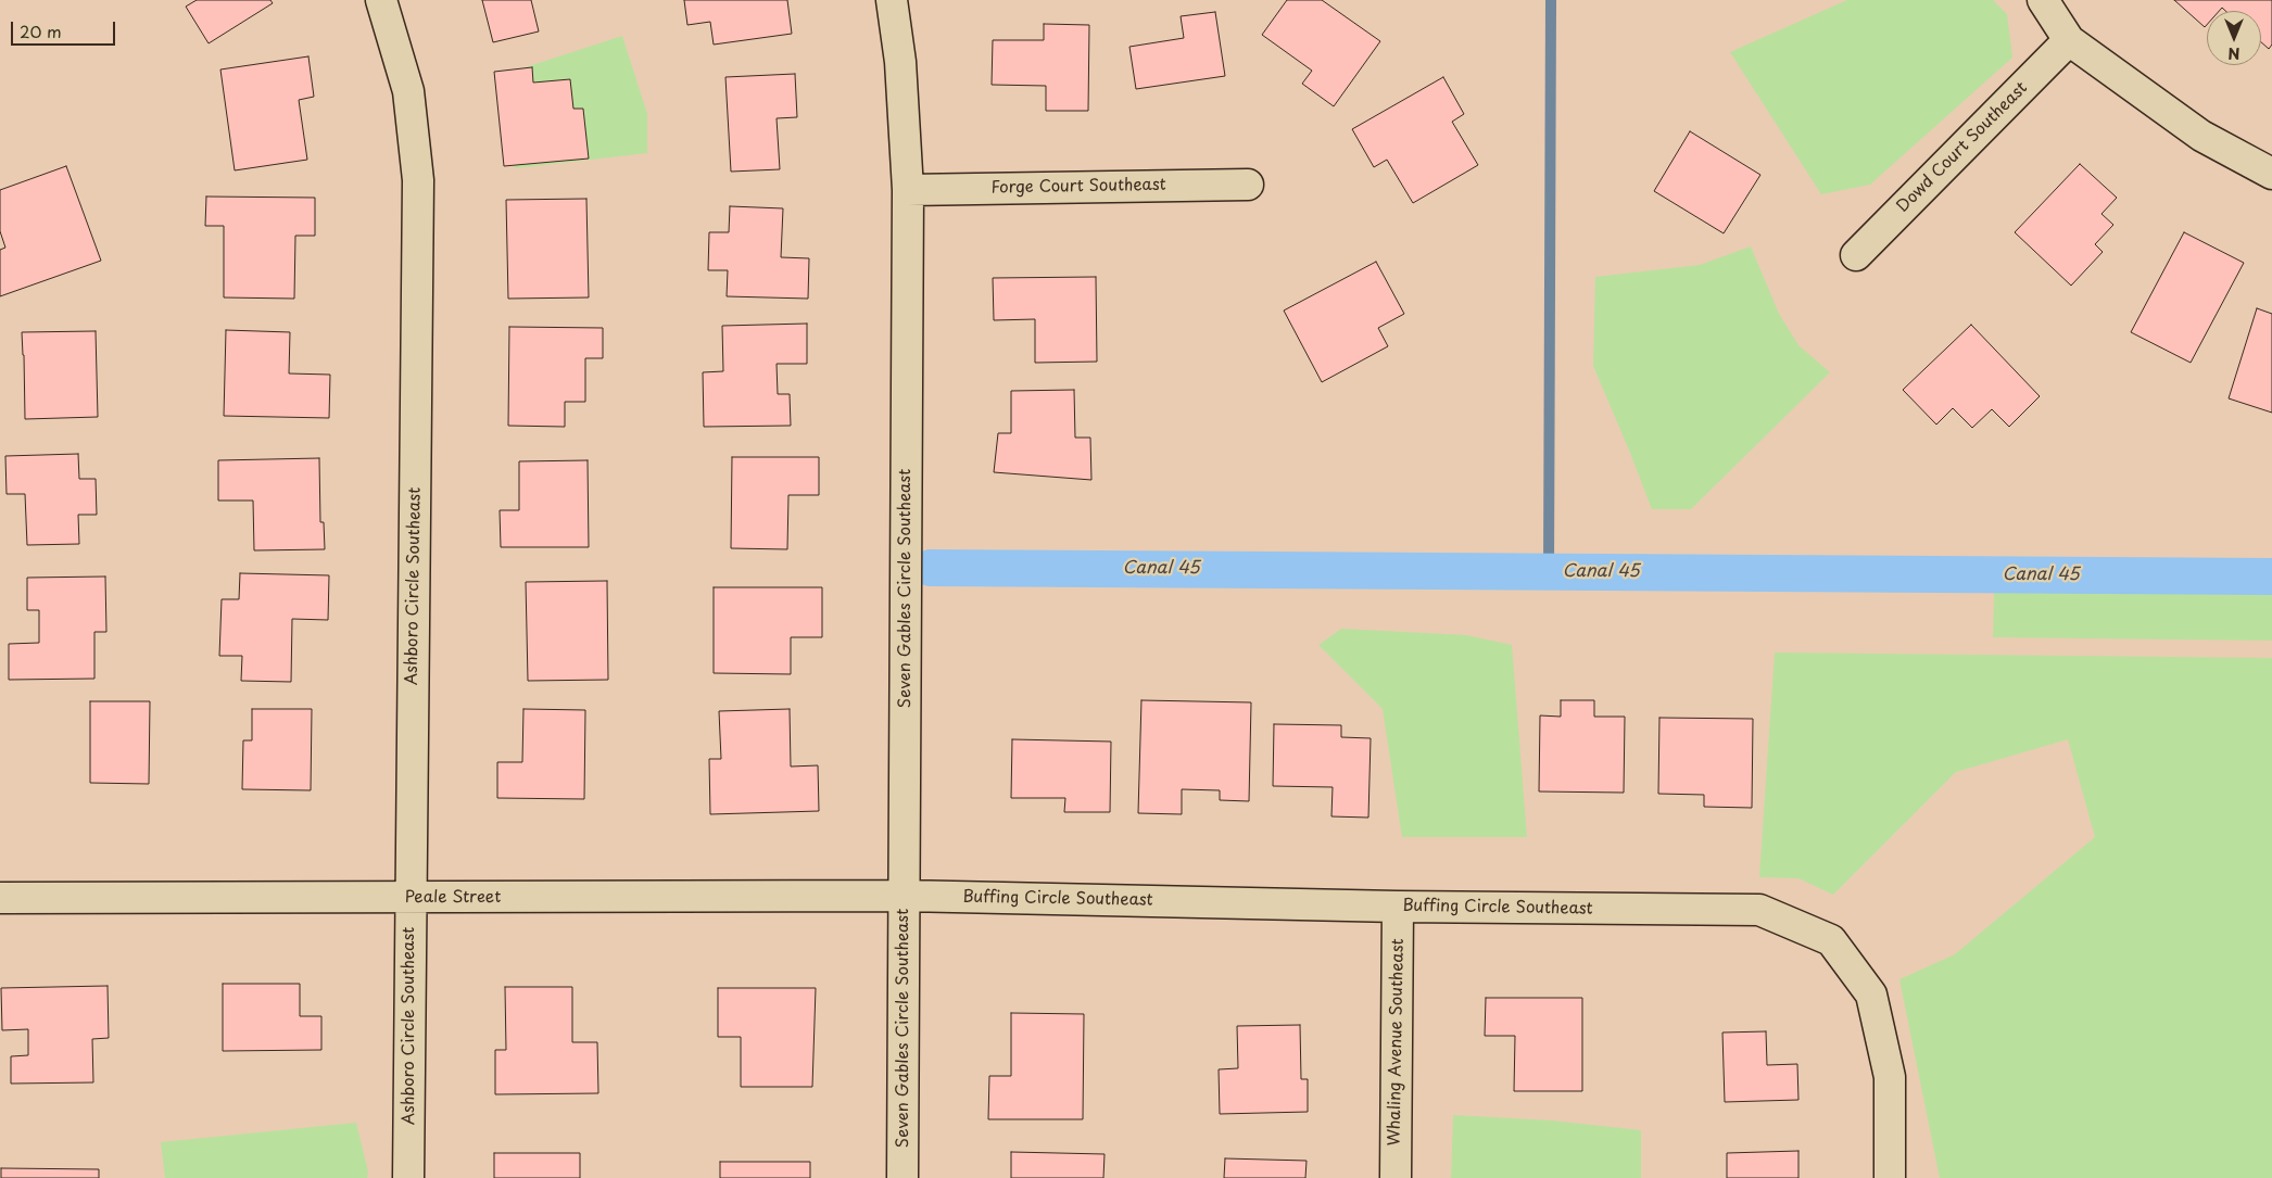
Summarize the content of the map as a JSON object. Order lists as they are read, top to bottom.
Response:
{
  "streets": {
    "street": [
      "Dowd Court Southeast",
      "Forge Court Southeast",
      "Ashboro Circle Southeast",
      "Seven Gables Circle Southeast",
      "Peale Street",
      "Buffing Circle Southeast",
      "Whaling Avenue Southeast"
    ]
  },
  "crossings": [
    ["Forge Court Southeast", "Seven Gables Circle Southeast"],
    ["Ashboro Circle Southeast", "Peale Street"],
    ["Seven Gables Circle Southeast", "Peale Street"],
    ["Seven Gables Circle Southeast", "Buffing Circle Southeast"],
    ["Peale Street", "Buffing Circle Southeast"],
    ["Buffing Circle Southeast", "Whaling Avenue Southeast"]
  ],
  "water": ["Canal 45"],
  "scale_bar": "20 m",
  "north": "bottom"
}
